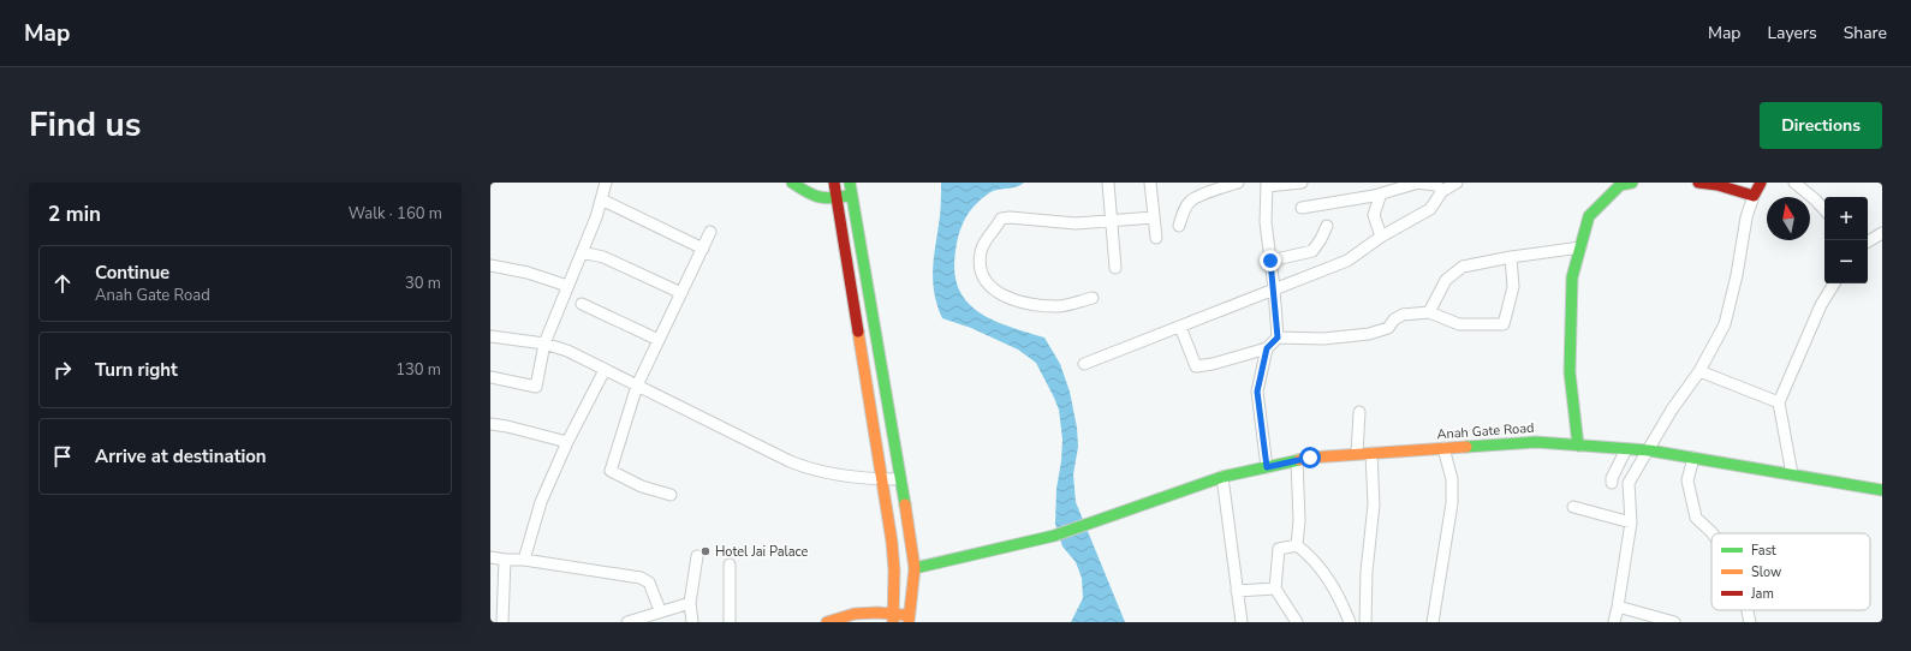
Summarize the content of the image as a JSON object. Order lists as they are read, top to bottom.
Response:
{
  "streets": {
    "street": ["Anah Gate Road"]
  },
  "places": ["Hotel Jai Palace"],
  "legend": ["Fast", "Slow", "Jam"],
  "north": "top",
  "page": {
    "header": "Map",
    "nav": ["Map", "Layers", "Share"],
    "title": "Find us",
    "buttons": "Directions",
    "heading": ["2 min", "Walk · 160 m"],
    "map_buttons": ["+", "−"],
    "list": [
      ["Continue", "Anah Gate Road", "30 m"],
      ["Turn right", "130 m"],
      "Arrive at destination"
    ]
  }
}
